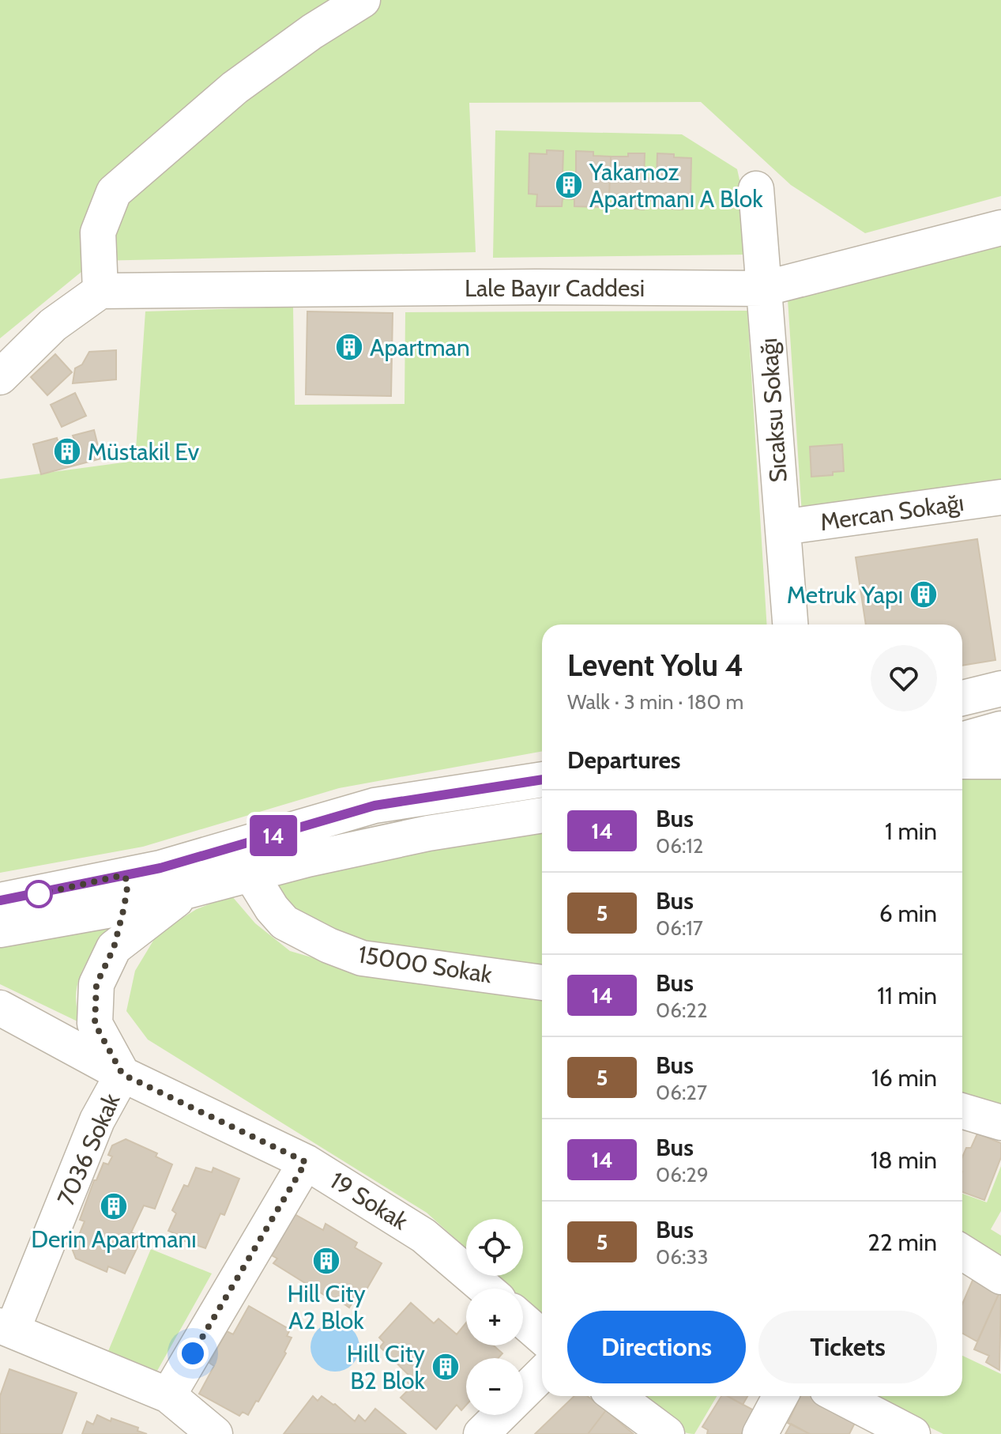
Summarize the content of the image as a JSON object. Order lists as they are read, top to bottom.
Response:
{
  "streets": {
    "street": [
      "Lale Bayır Caddesi",
      "Sıcaksu Sokağı",
      "Mercan Sokağı",
      "15000 Sokak",
      "7036 Sokak",
      "19 Sokak"
    ]
  },
  "crossings": [
    ["Lale Bayır Caddesi", "Sıcaksu Sokağı"],
    ["Sıcaksu Sokağı", "Mercan Sokağı"],
    ["7036 Sokak", "19 Sokak"]
  ],
  "places": {
    "building": [
      "Yakamoz Apartmanı A Blok",
      "Apartman",
      "Müstakil Ev",
      "Metruk Yapı",
      "Derin Apartmanı",
      "Hill City A2 Blok",
      "Hill City B2 Blok"
    ]
  },
  "lines": ["bus line 14"],
  "page": {
    "on_map": "14",
    "heading": [
      ["Levent Yolu 4", "Walk · 3 min · 180 m"],
      "Departures"
    ],
    "list": [
      {
        "mark": "14",
        "name": "Bus",
        "note": "06:12",
        "value": "1 min"
      },
      {
        "mark": "5",
        "name": "Bus",
        "note": "06:17",
        "value": "6 min"
      },
      {
        "mark": "14",
        "name": "Bus",
        "note": "06:22",
        "value": "11 min"
      },
      {
        "mark": "5",
        "name": "Bus",
        "note": "06:27",
        "value": "16 min"
      },
      {
        "mark": "14",
        "name": "Bus",
        "note": "06:29",
        "value": "18 min"
      },
      {
        "mark": "5",
        "name": "Bus",
        "note": "06:33",
        "value": "22 min"
      }
    ],
    "map_buttons": ["+", "−"],
    "buttons": ["Directions", "Tickets"]
  }
}
